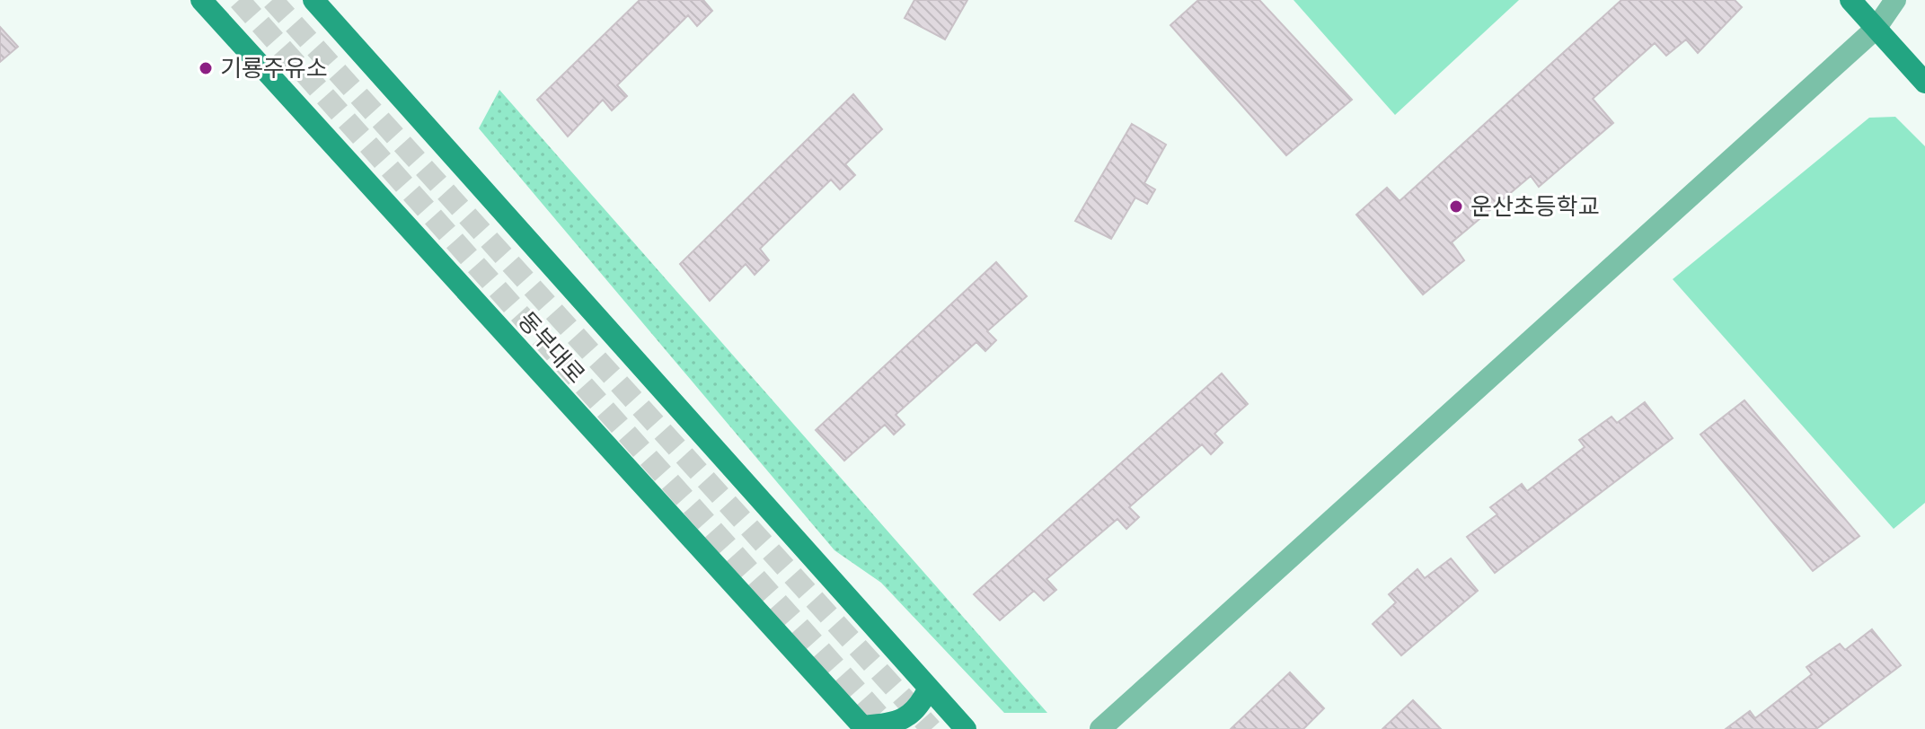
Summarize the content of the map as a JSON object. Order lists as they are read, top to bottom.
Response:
{
  "streets": {
    "main road": ["동부대로"]
  },
  "places": ["기룡주유소", "운산초등학교"]
}
